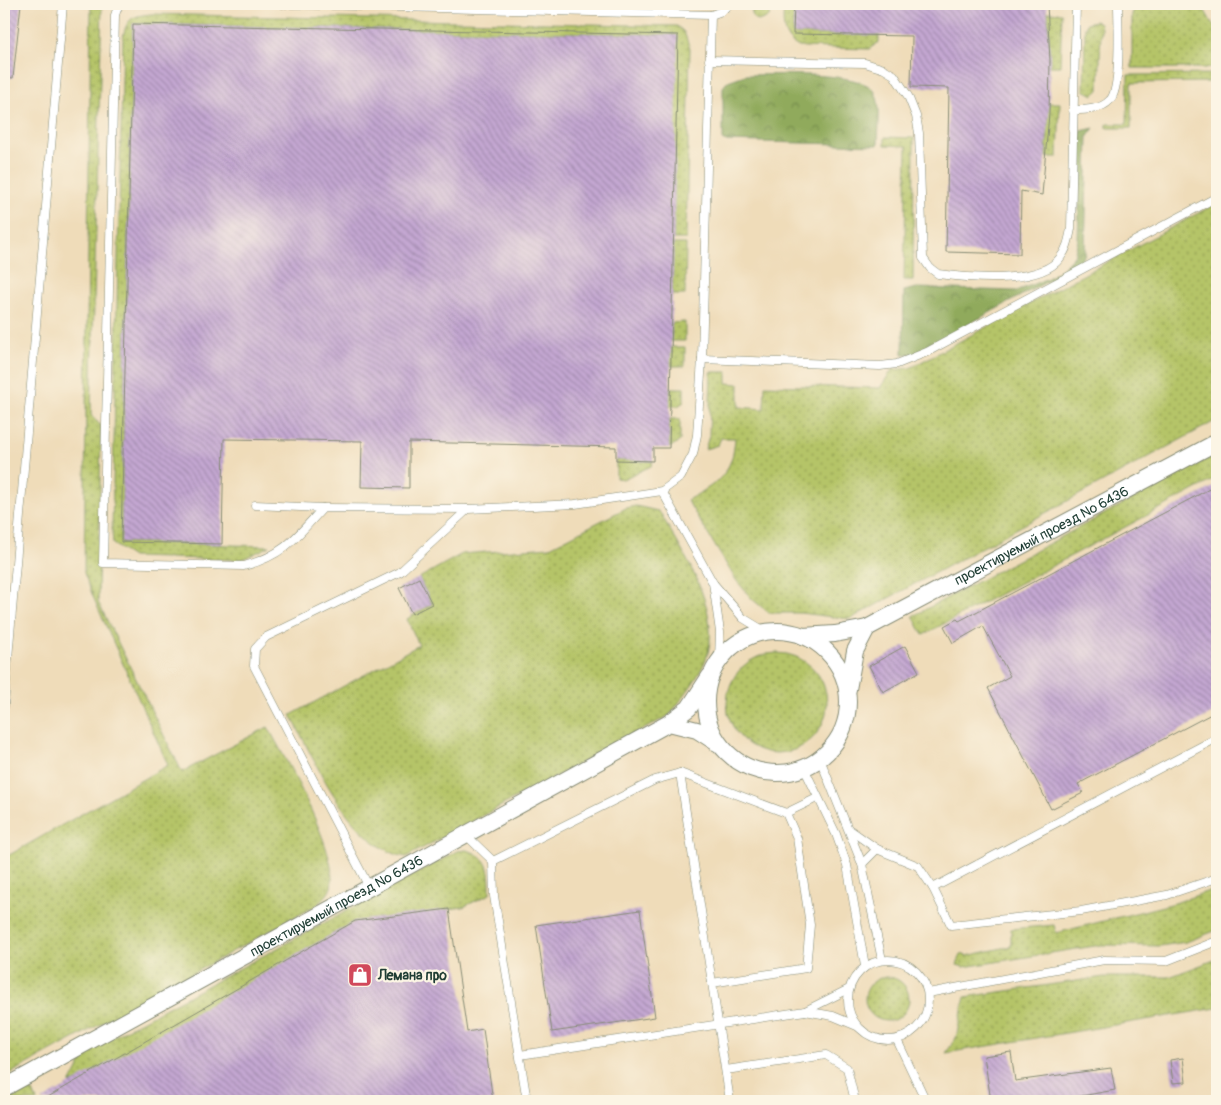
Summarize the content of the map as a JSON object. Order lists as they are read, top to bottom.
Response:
{
  "streets": {
    "street": ["проектируемый проезд № 6436"]
  },
  "places": {
    "shop": ["Лемана про"]
  }
}
